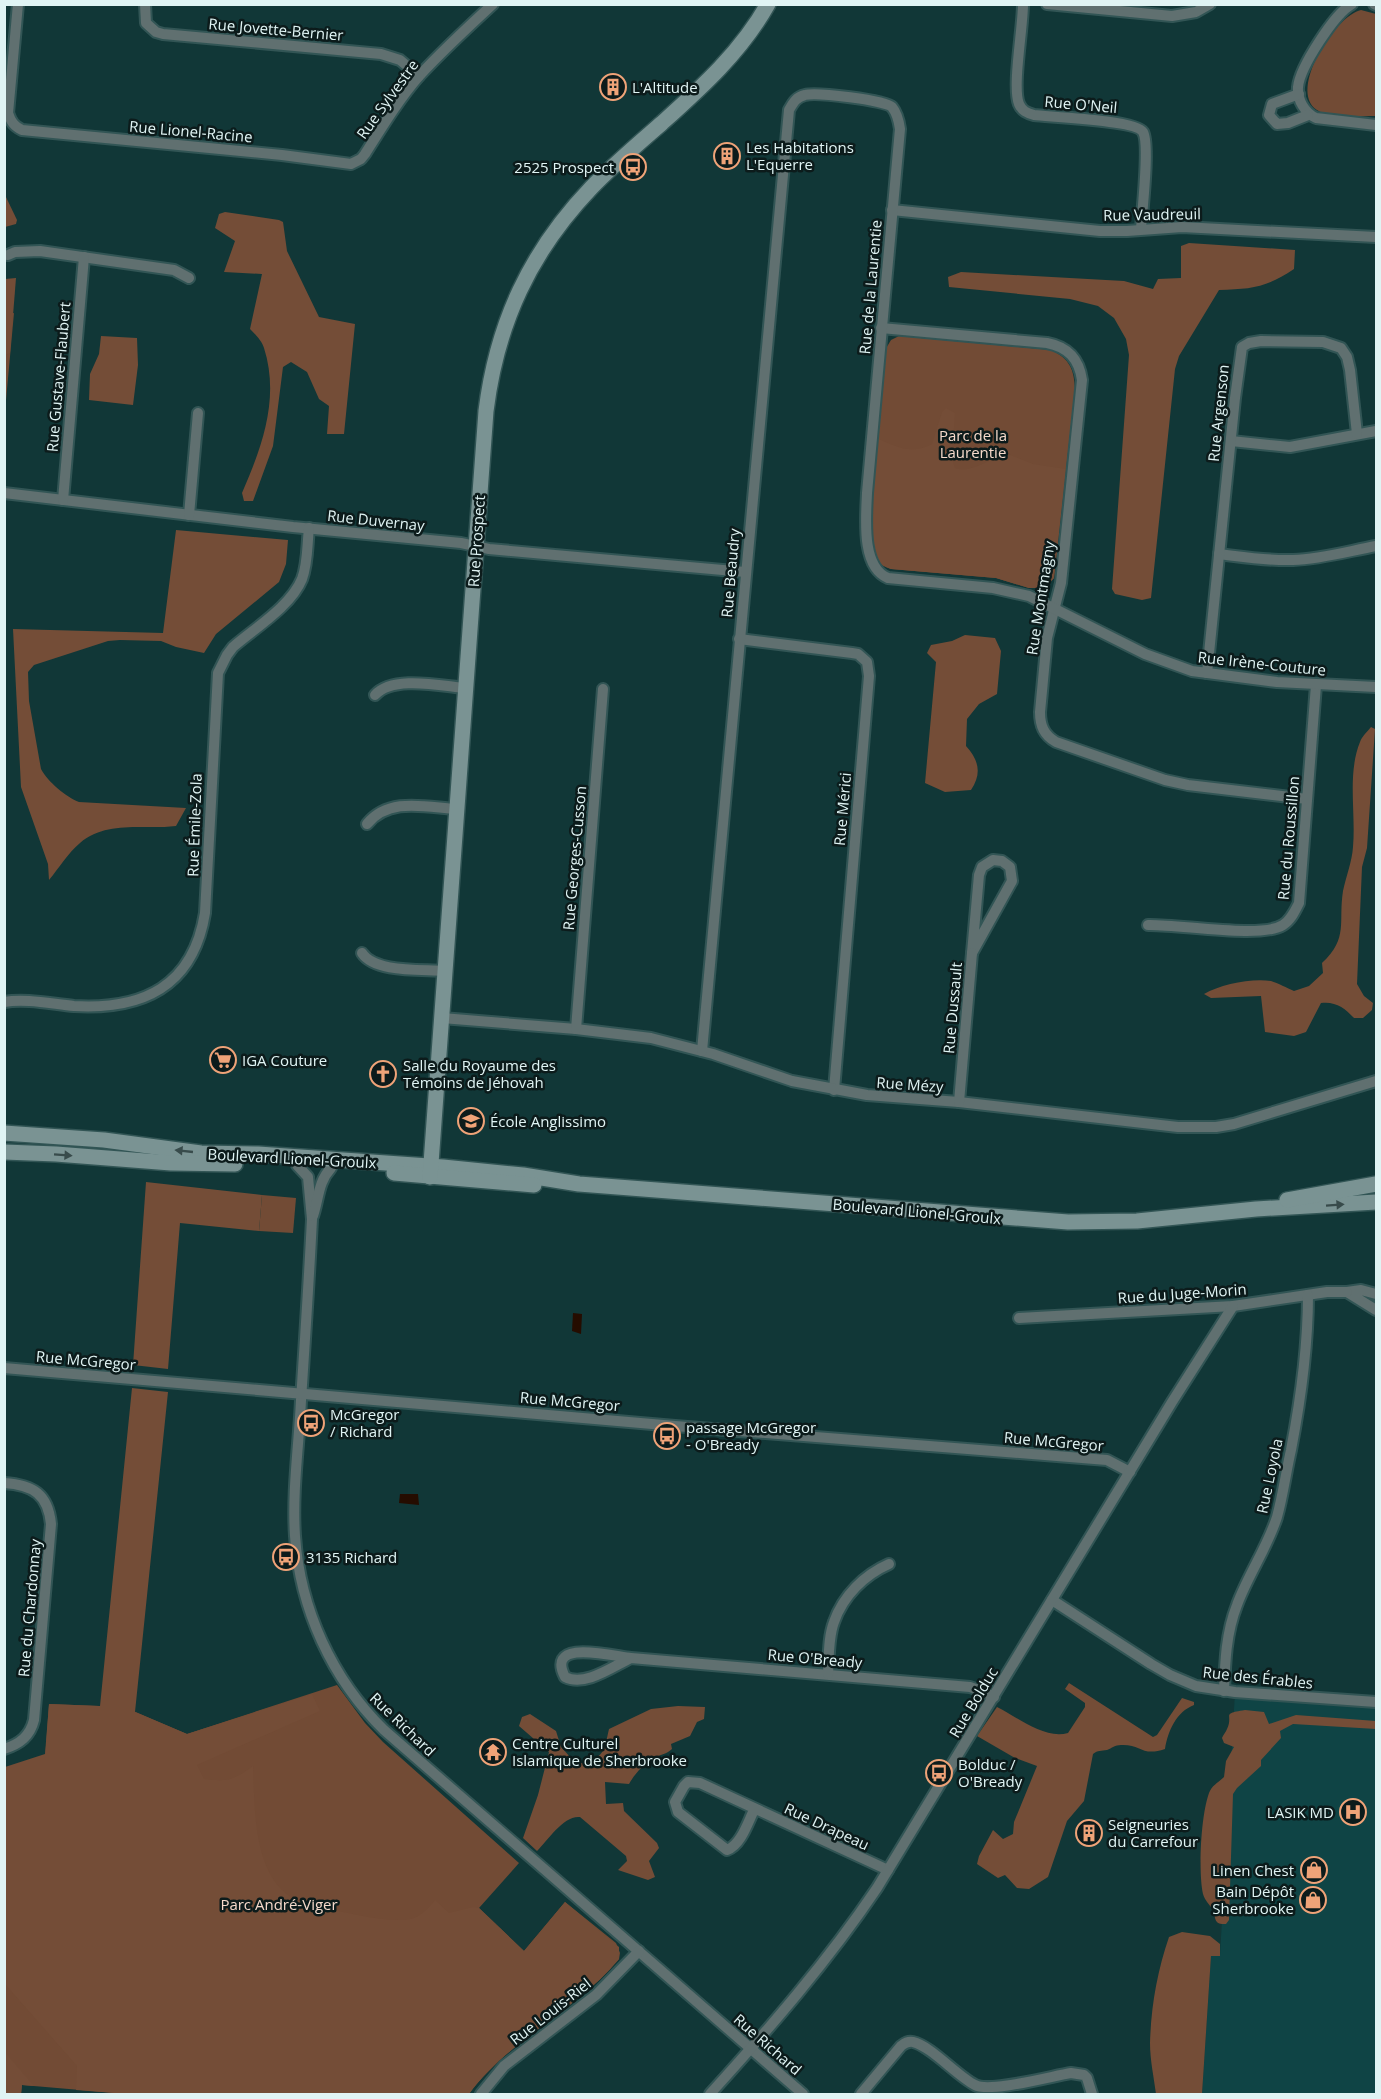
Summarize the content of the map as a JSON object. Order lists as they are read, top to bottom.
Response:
{
  "streets": {
    "main road": ["Rue Prospect", "Boulevard Lionel-Groulx"],
    "street": [
      "Rue Jovette-Bernier",
      "Rue Sylvestre",
      "Rue O'Neil",
      "Rue Lionel-Racine",
      "Rue Vaudreuil",
      "Rue de la Laurentie",
      "Rue Gustave-Flaubert",
      "Rue Argenson",
      "Rue Duvernay",
      "Rue Beaudry",
      "Rue Montmagny",
      "Rue Irène-Couture",
      "Rue Mérici",
      "Rue Émile-Zola",
      "Rue du Roussillon",
      "Rue Georges-Cusson",
      "Rue Dussault",
      "Rue Mézy",
      "Rue du Juge-Morin",
      "Rue McGregor",
      "Rue Loyola",
      "Rue du Chardonnay",
      "Rue O'Bready",
      "Rue des Érables",
      "Rue Bolduc",
      "Rue Richard",
      "Rue Drapeau",
      "Rue Louis-Riel"
    ]
  },
  "crossings": [
    ["Rue Jovette-Bernier", "Rue Sylvestre"],
    ["Rue Sylvestre", "Rue Lionel-Racine"],
    ["Rue O'Neil", "Rue Vaudreuil"],
    ["Rue Vaudreuil", "Rue de la Laurentie"],
    ["Rue de la Laurentie", "Rue Beaudry"],
    ["Rue de la Laurentie", "Rue Montmagny"],
    ["Rue de la Laurentie", "Rue Irène-Couture"],
    ["Rue Gustave-Flaubert", "Rue Duvernay"],
    ["Rue Argenson", "Rue Irène-Couture"],
    ["Rue Duvernay", "Rue Prospect"],
    ["Rue Duvernay", "Rue Beaudry"],
    ["Rue Duvernay", "Rue Émile-Zola"],
    ["Rue Prospect", "Rue Mézy"],
    ["Rue Prospect", "Boulevard Lionel-Groulx"],
    ["Rue Beaudry", "Rue Mérici"],
    ["Rue Beaudry", "Rue Mézy"],
    ["Rue Montmagny", "Rue Irène-Couture"],
    ["Rue Montmagny", "Rue du Roussillon"],
    ["Rue Irène-Couture", "Rue du Roussillon"],
    ["Rue Mérici", "Rue Mézy"],
    ["Rue Georges-Cusson", "Rue Mézy"],
    ["Rue Dussault", "Rue Mézy"],
    ["Boulevard Lionel-Groulx", "Rue Richard"],
    ["Rue du Juge-Morin", "Rue Loyola"],
    ["Rue du Juge-Morin", "Rue Bolduc"],
    ["Rue McGregor", "Rue Bolduc"],
    ["Rue McGregor", "Rue Richard"],
    ["Rue Loyola", "Rue des Érables"],
    ["Rue O'Bready", "Rue Bolduc"],
    ["Rue des Érables", "Rue Bolduc"],
    ["Rue Bolduc", "Rue Richard"],
    ["Rue Bolduc", "Rue Drapeau"],
    ["Rue Richard", "Rue Louis-Riel"]
  ],
  "parks": ["Parc de la Laurentie", "Parc André-Viger"],
  "places": {
    "building": ["L'Altitude", "Les Habitations L'Equerre", "Seigneuries du Carrefour"],
    "bus stop": [
      "2525 Prospect",
      "McGregor / Richard",
      "passage McGregor - O'Bready",
      "3135 Richard",
      "Bolduc / O'Bready"
    ],
    "supermarket": ["IGA Couture"],
    "church": ["Salle du Royaume des Témoins de Jéhovah"],
    "school or university": ["École Anglissimo"],
    "temple": ["Centre Culturel Islamique de Sherbrooke"],
    "hospital": ["LASIK MD"],
    "shop": ["Linen Chest", "Bain Dépôt Sherbrooke"]
  }
}
